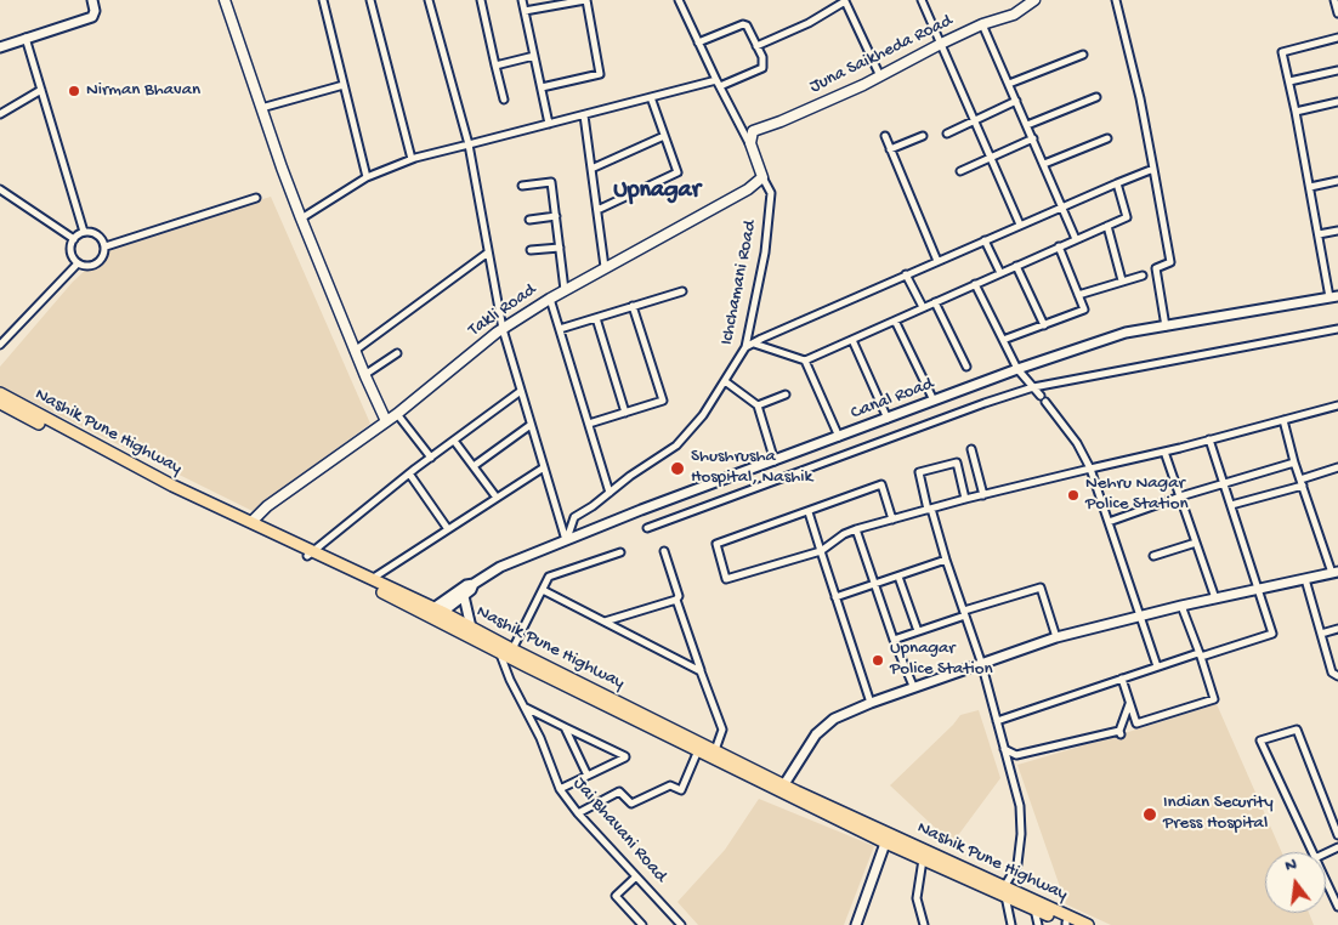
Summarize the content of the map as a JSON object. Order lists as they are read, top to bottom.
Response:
{
  "streets": {
    "highway": ["Nashik Pune Highway"],
    "main road": ["Juna Saikheda Road", "Takli Road"],
    "street": ["Ichchamani Road", "Canal Road", "Jai Bhavani Road"]
  },
  "crossings": [
    ["Ichchamani Road", "Takli Road"],
    ["Ichchamani Road", "Canal Road"],
    ["Takli Road", "Nashik Pune Highway"],
    ["Canal Road", "Nashik Pune Highway"],
    ["Nashik Pune Highway", "Jai Bhavani Road"]
  ],
  "districts": ["Upnagar"],
  "places": [
    "Nirman Bhavan",
    "Shushrusha Hospital, Nashik",
    "Nehru Nagar Police Station",
    "Upnagar Police Station",
    "Indian Security Press Hospital"
  ],
  "north": "top"
}
